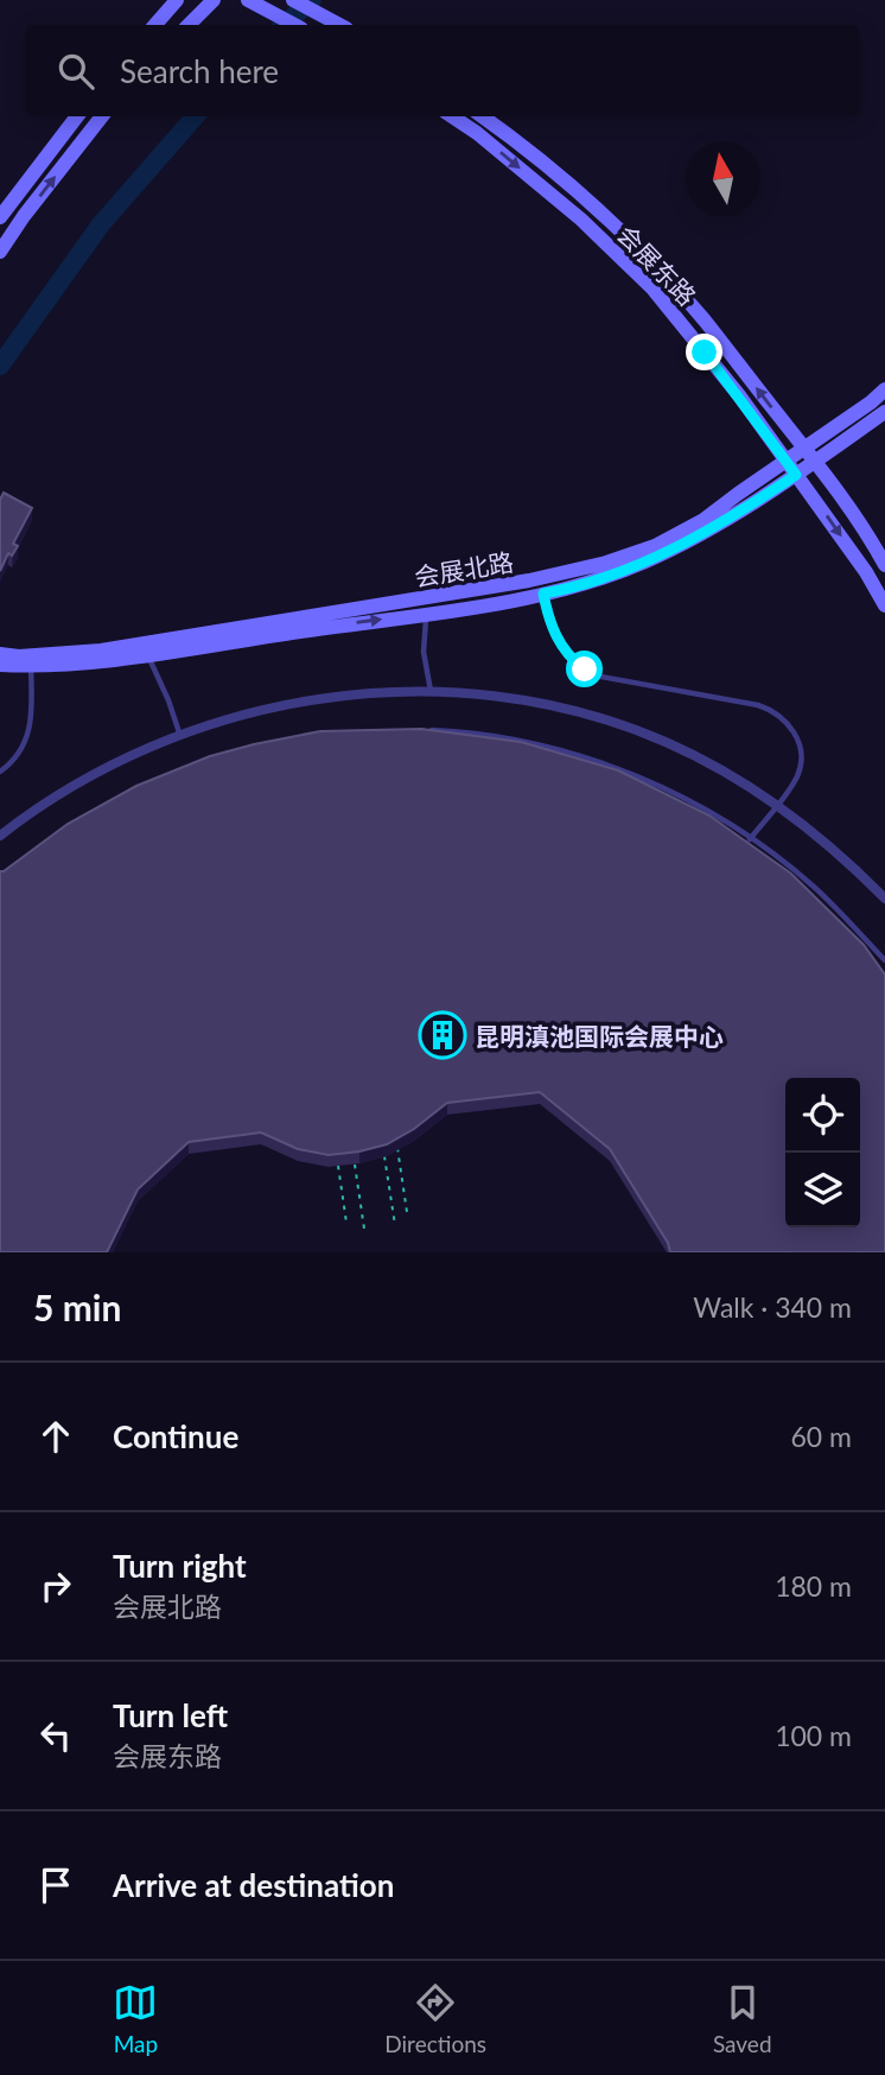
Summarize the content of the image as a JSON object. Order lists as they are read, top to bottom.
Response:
{
  "streets": {
    "street": ["会展东路", "会展北路"]
  },
  "crossings": [
    ["会展东路", "会展北路"]
  ],
  "places": {
    "building": ["昆明滇池国际会展中心"]
  },
  "north": "top",
  "page": {
    "search": "Search here",
    "heading": ["5 min", "Walk · 340 m"],
    "list": [
      ["Continue", "60 m"],
      ["Turn right", "会展北路", "180 m"],
      ["Turn left", "会展东路", "100 m"],
      "Arrive at destination"
    ],
    "nav": ["Map", "Directions", "Saved"]
  }
}
